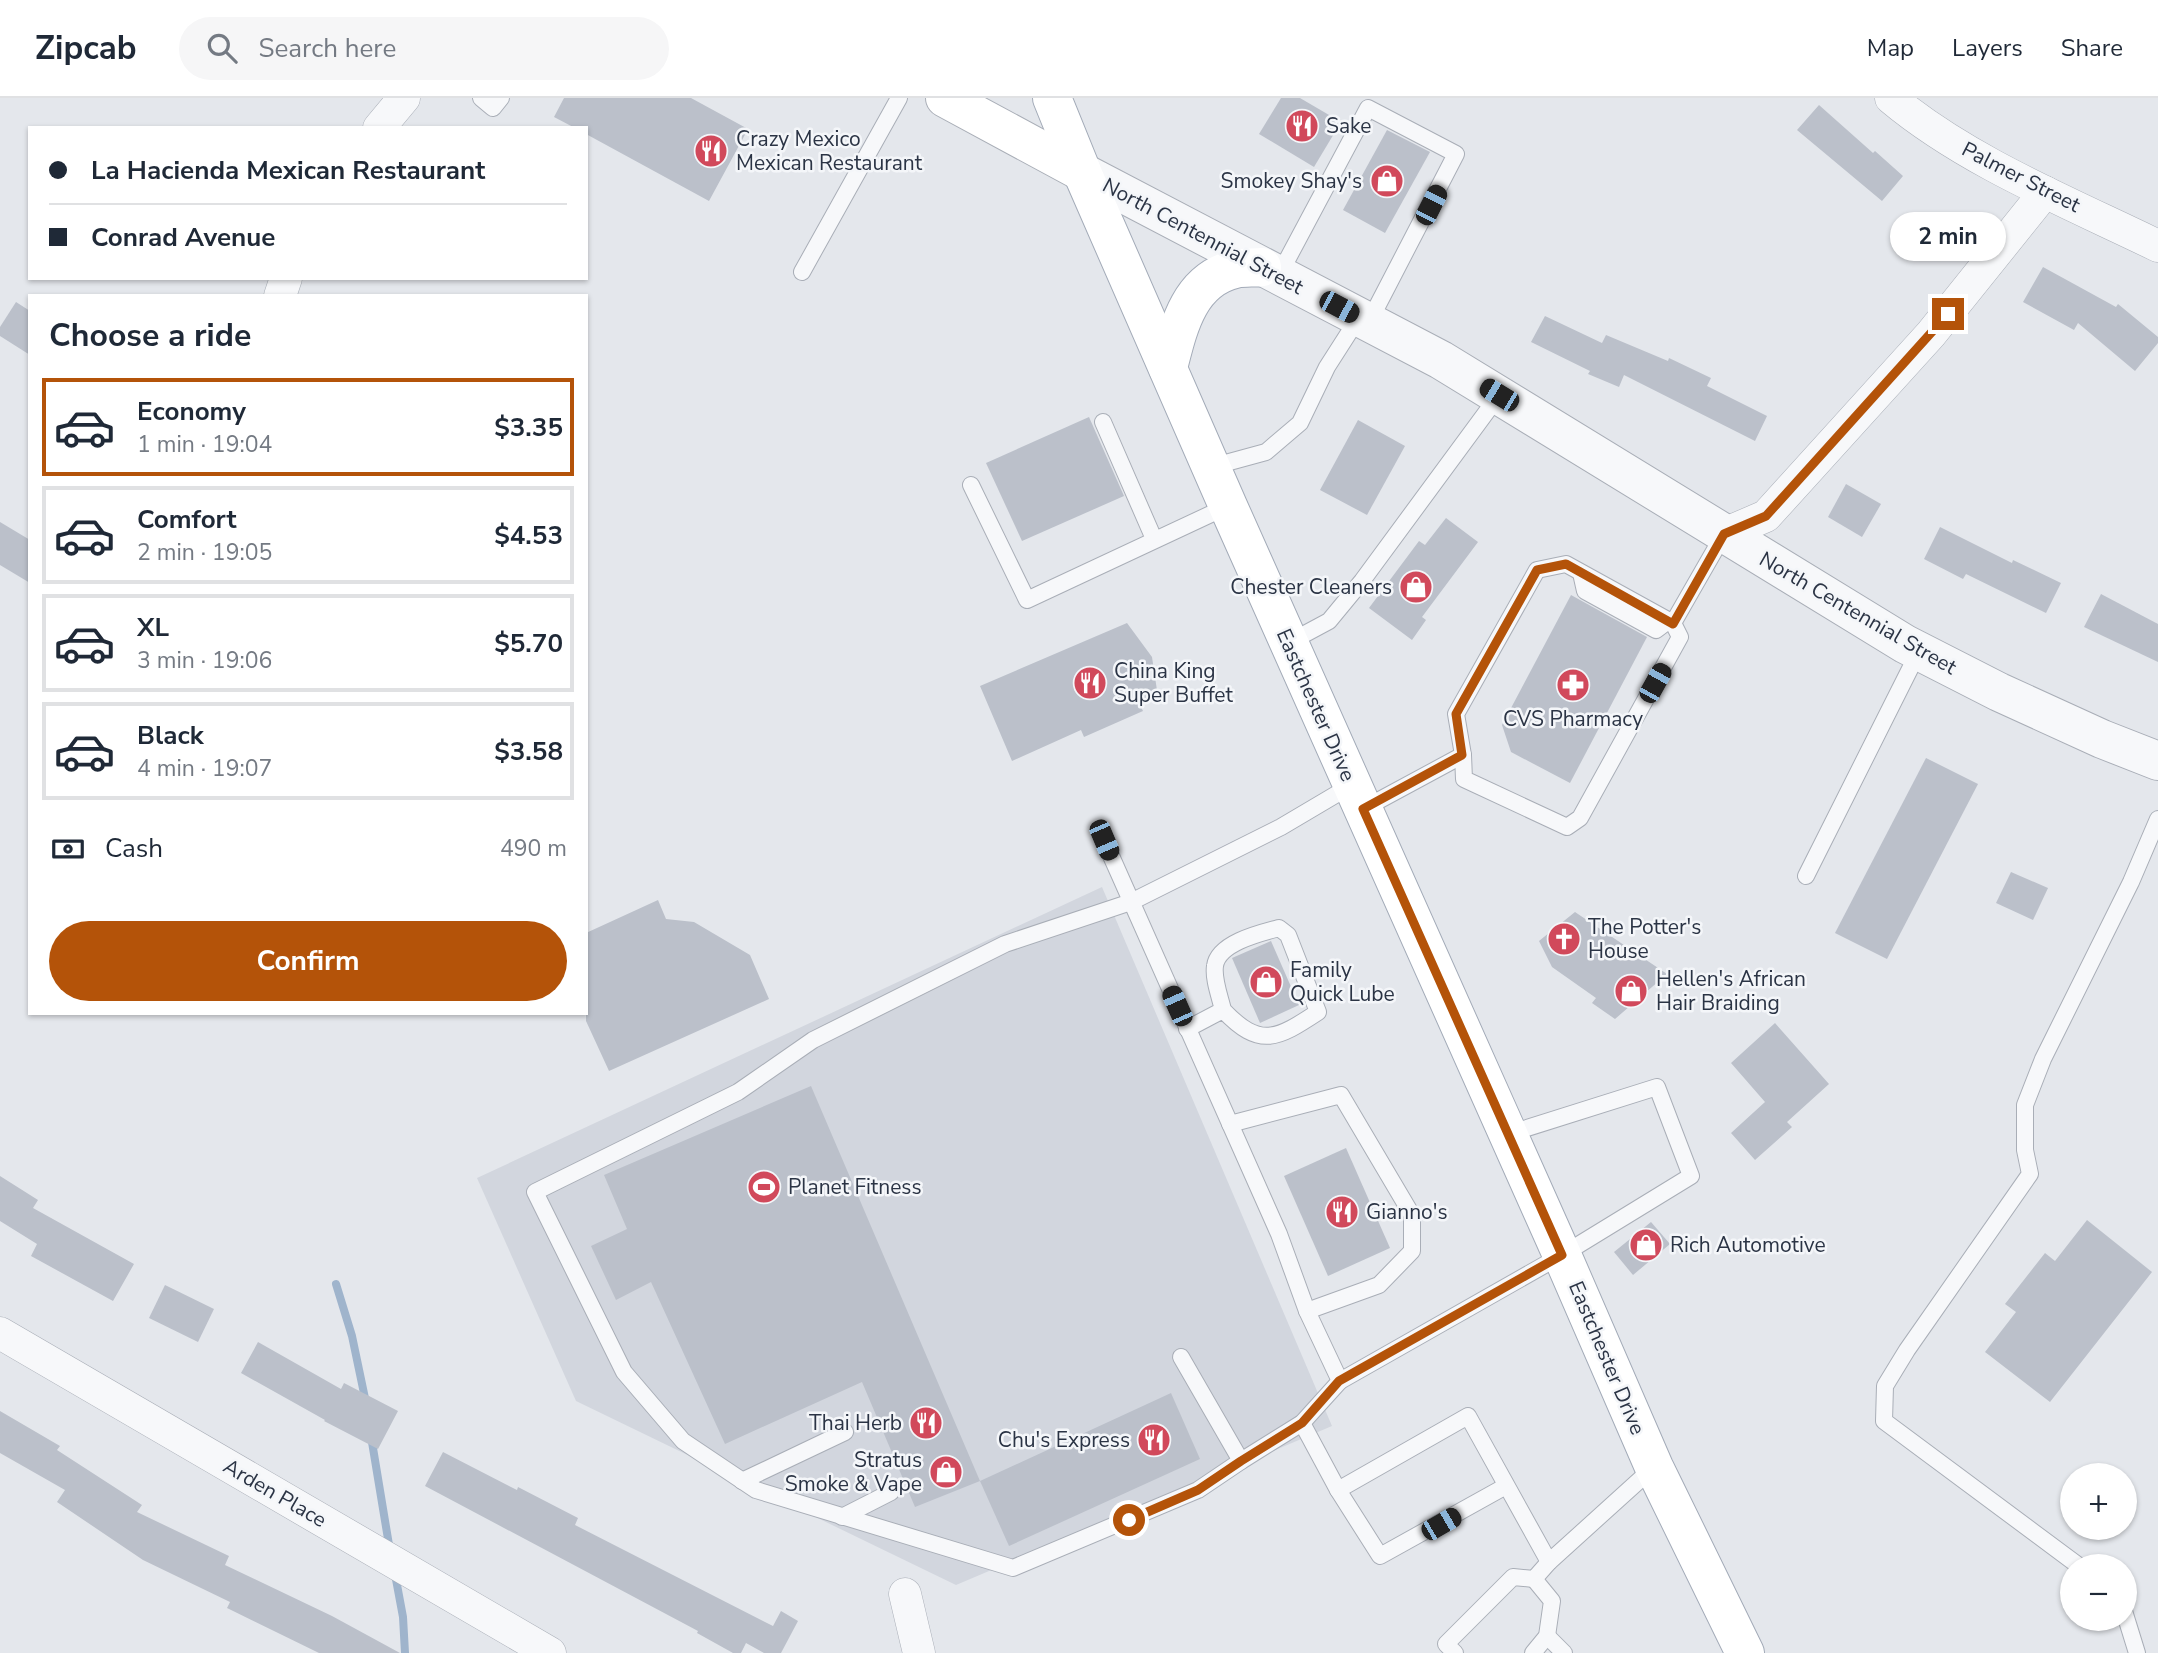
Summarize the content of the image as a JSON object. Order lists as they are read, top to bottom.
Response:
{
  "streets": {
    "main road": ["North Centennial Street", "Eastchester Drive"],
    "street": ["Palmer Street", "Arden Place"]
  },
  "crossings": [
    ["North Centennial Street", "Eastchester Drive"]
  ],
  "places": {
    "restaurant": [
      "Sake",
      "Crazy Mexico Mexican Restaurant",
      "China King Super Buffet",
      "Gianno's",
      "Thai Herb",
      "Chu's Express"
    ],
    "shop": [
      "Smokey Shay's",
      "Chester Cleaners",
      "Family Quick Lube",
      "Hellen's African Hair Braiding",
      "Rich Automotive",
      "Stratus Smoke & Vape"
    ],
    "pharmacy": ["CVS Pharmacy"],
    "church": ["The Potter's House"],
    "sports": ["Planet Fitness"]
  },
  "page": {
    "header": "Zipcab",
    "search": "Search here",
    "nav": ["Map", "Layers", "Share"],
    "banner": ["La Hacienda Mexican Restaurant", "Conrad Avenue"],
    "bubble": "2 min",
    "heading": "Choose a ride",
    "list": [
      {
        "name": "Economy",
        "note": "1 min · 19:04",
        "value": "$3.35"
      },
      {
        "name": "Comfort",
        "note": "2 min · 19:05",
        "value": "$4.53"
      },
      {
        "name": "XL",
        "note": "3 min · 19:06",
        "value": "$5.70"
      },
      {
        "name": "Black",
        "note": "4 min · 19:07",
        "value": "$3.58"
      }
    ],
    "pay": ["Cash", "490 m"],
    "buttons": "Confirm",
    "map_buttons": ["+", "−"]
  }
}
